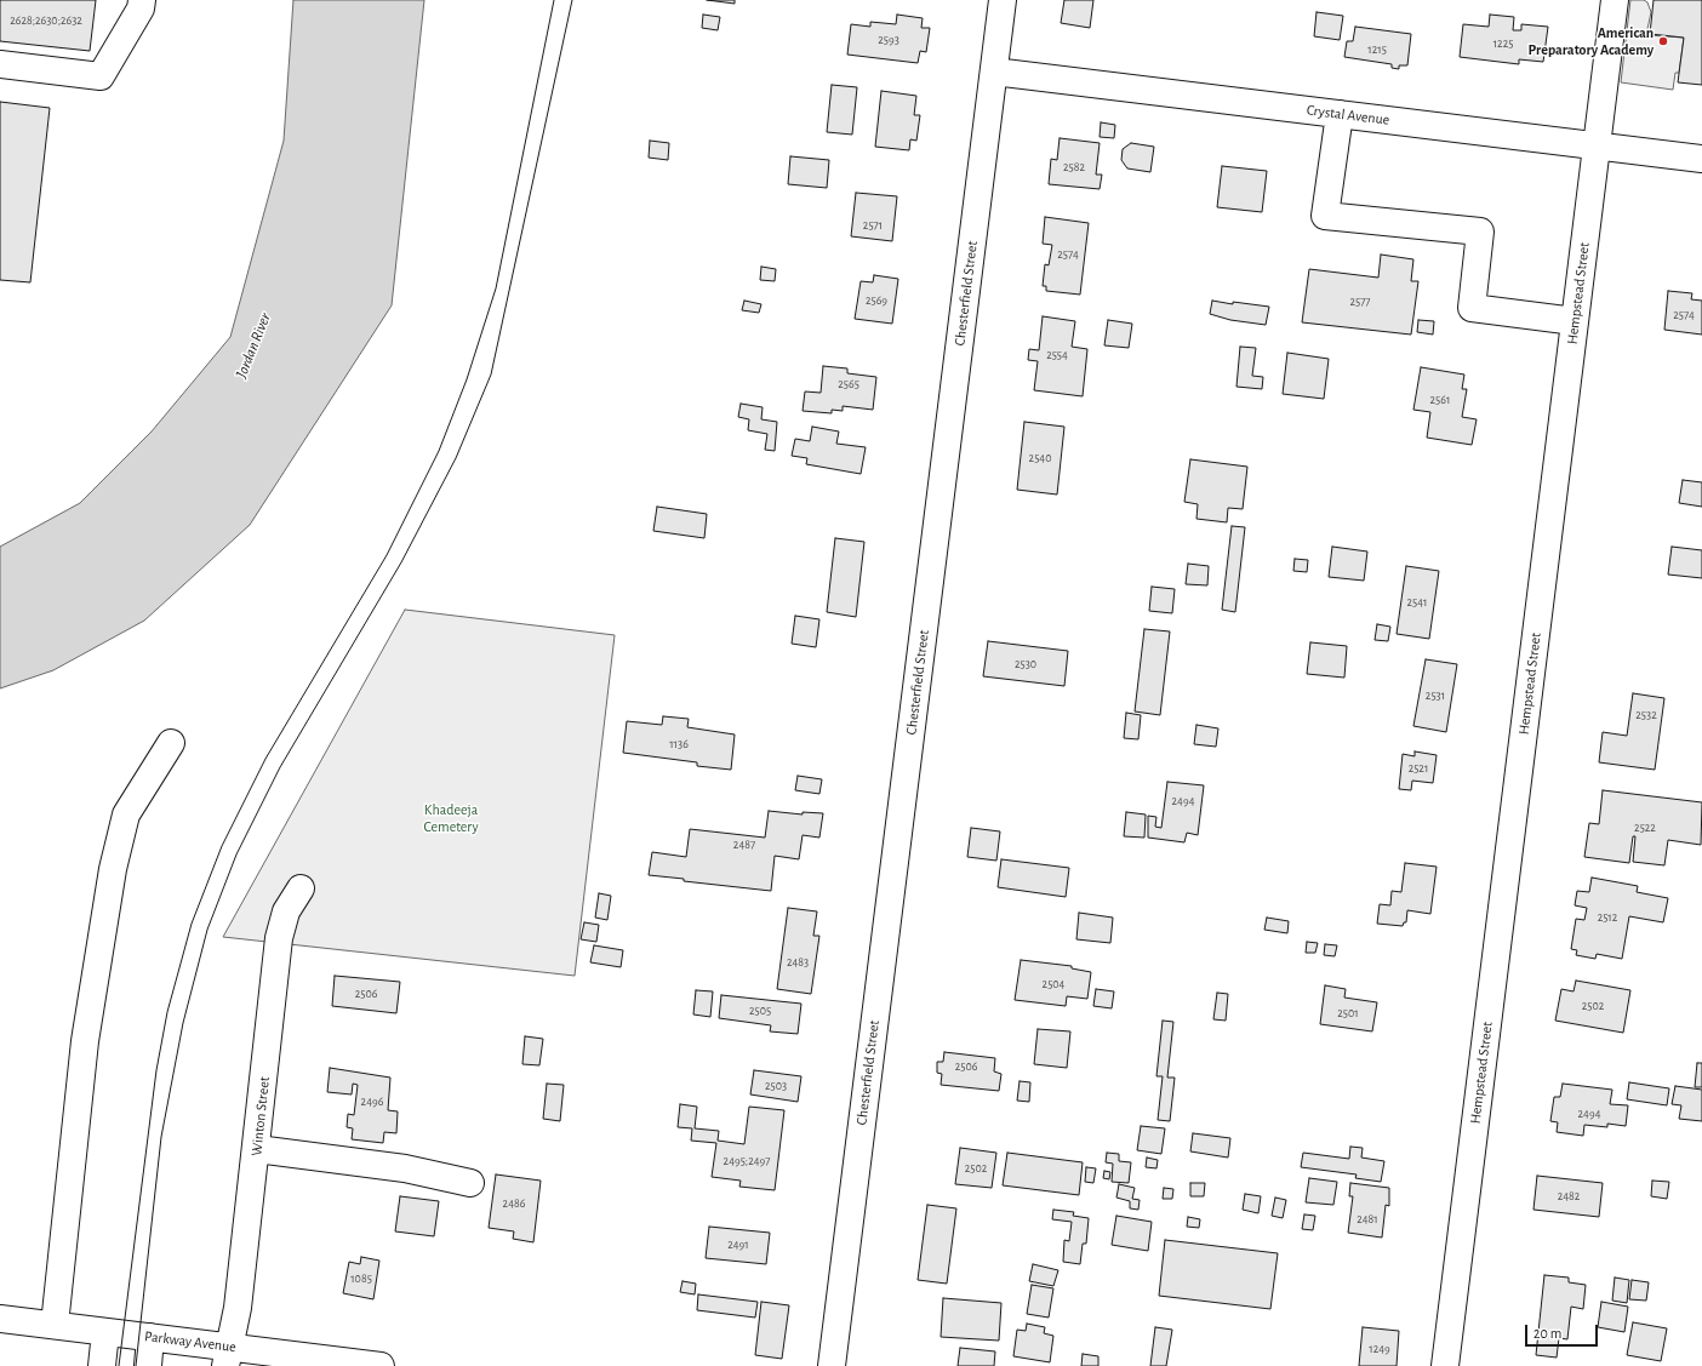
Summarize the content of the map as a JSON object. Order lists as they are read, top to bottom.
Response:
{
  "streets": {
    "street": [
      "Crystal Avenue",
      "Chesterfield Street",
      "Hempstead Street",
      "Winton Street",
      "Parkway Avenue"
    ]
  },
  "crossings": [
    ["Crystal Avenue", "Chesterfield Street"],
    ["Crystal Avenue", "Hempstead Street"],
    ["Winton Street", "Parkway Avenue"]
  ],
  "water": ["Jordan River"],
  "parks": ["Khadeeja Cemetery"],
  "places": ["American Preparatory Academy"],
  "house_numbers": [
    "2628;2630;2632",
    "2593",
    "1225",
    "1215",
    "2582",
    "2571",
    "2574",
    "2569",
    "2577",
    "2574",
    "2554",
    "2565",
    "2561",
    "2540",
    "2541",
    "2530",
    "2531",
    "2532",
    "1136",
    "2521",
    "2494",
    "2522",
    "2487",
    "2512",
    "2483",
    "2504",
    "2506",
    "2502",
    "2505",
    "2501",
    "2506",
    "2503",
    "2496",
    "2494",
    "2495;2497",
    "2502",
    "2482",
    "2486",
    "2481",
    "2491",
    "1085",
    "1249"
  ],
  "scale_bar": "20 m"
}
